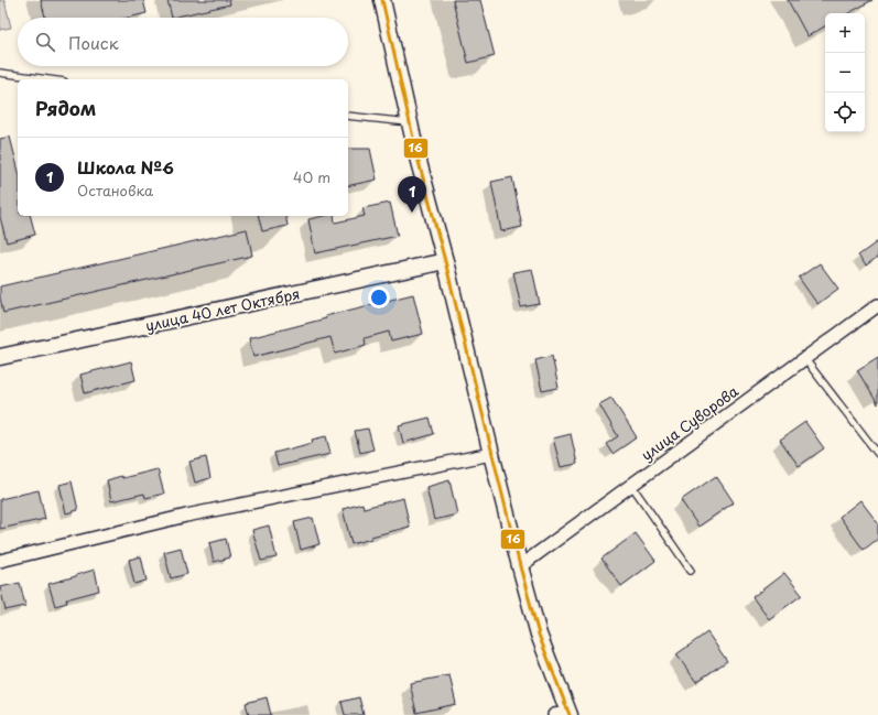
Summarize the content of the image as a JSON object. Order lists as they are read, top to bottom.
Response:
{
  "streets": {
    "street": ["улица 40 лет Октября", "улица Суворова"]
  },
  "lines": ["transit line 16"],
  "page": {
    "map_buttons": ["+", "−"],
    "search": "Поиск",
    "heading": "Рядом",
    "list": [
      {
        "mark": "1",
        "name": "Школа №6",
        "note": "Остановка",
        "value": "40 m"
      }
    ],
    "pins": "1"
  }
}
